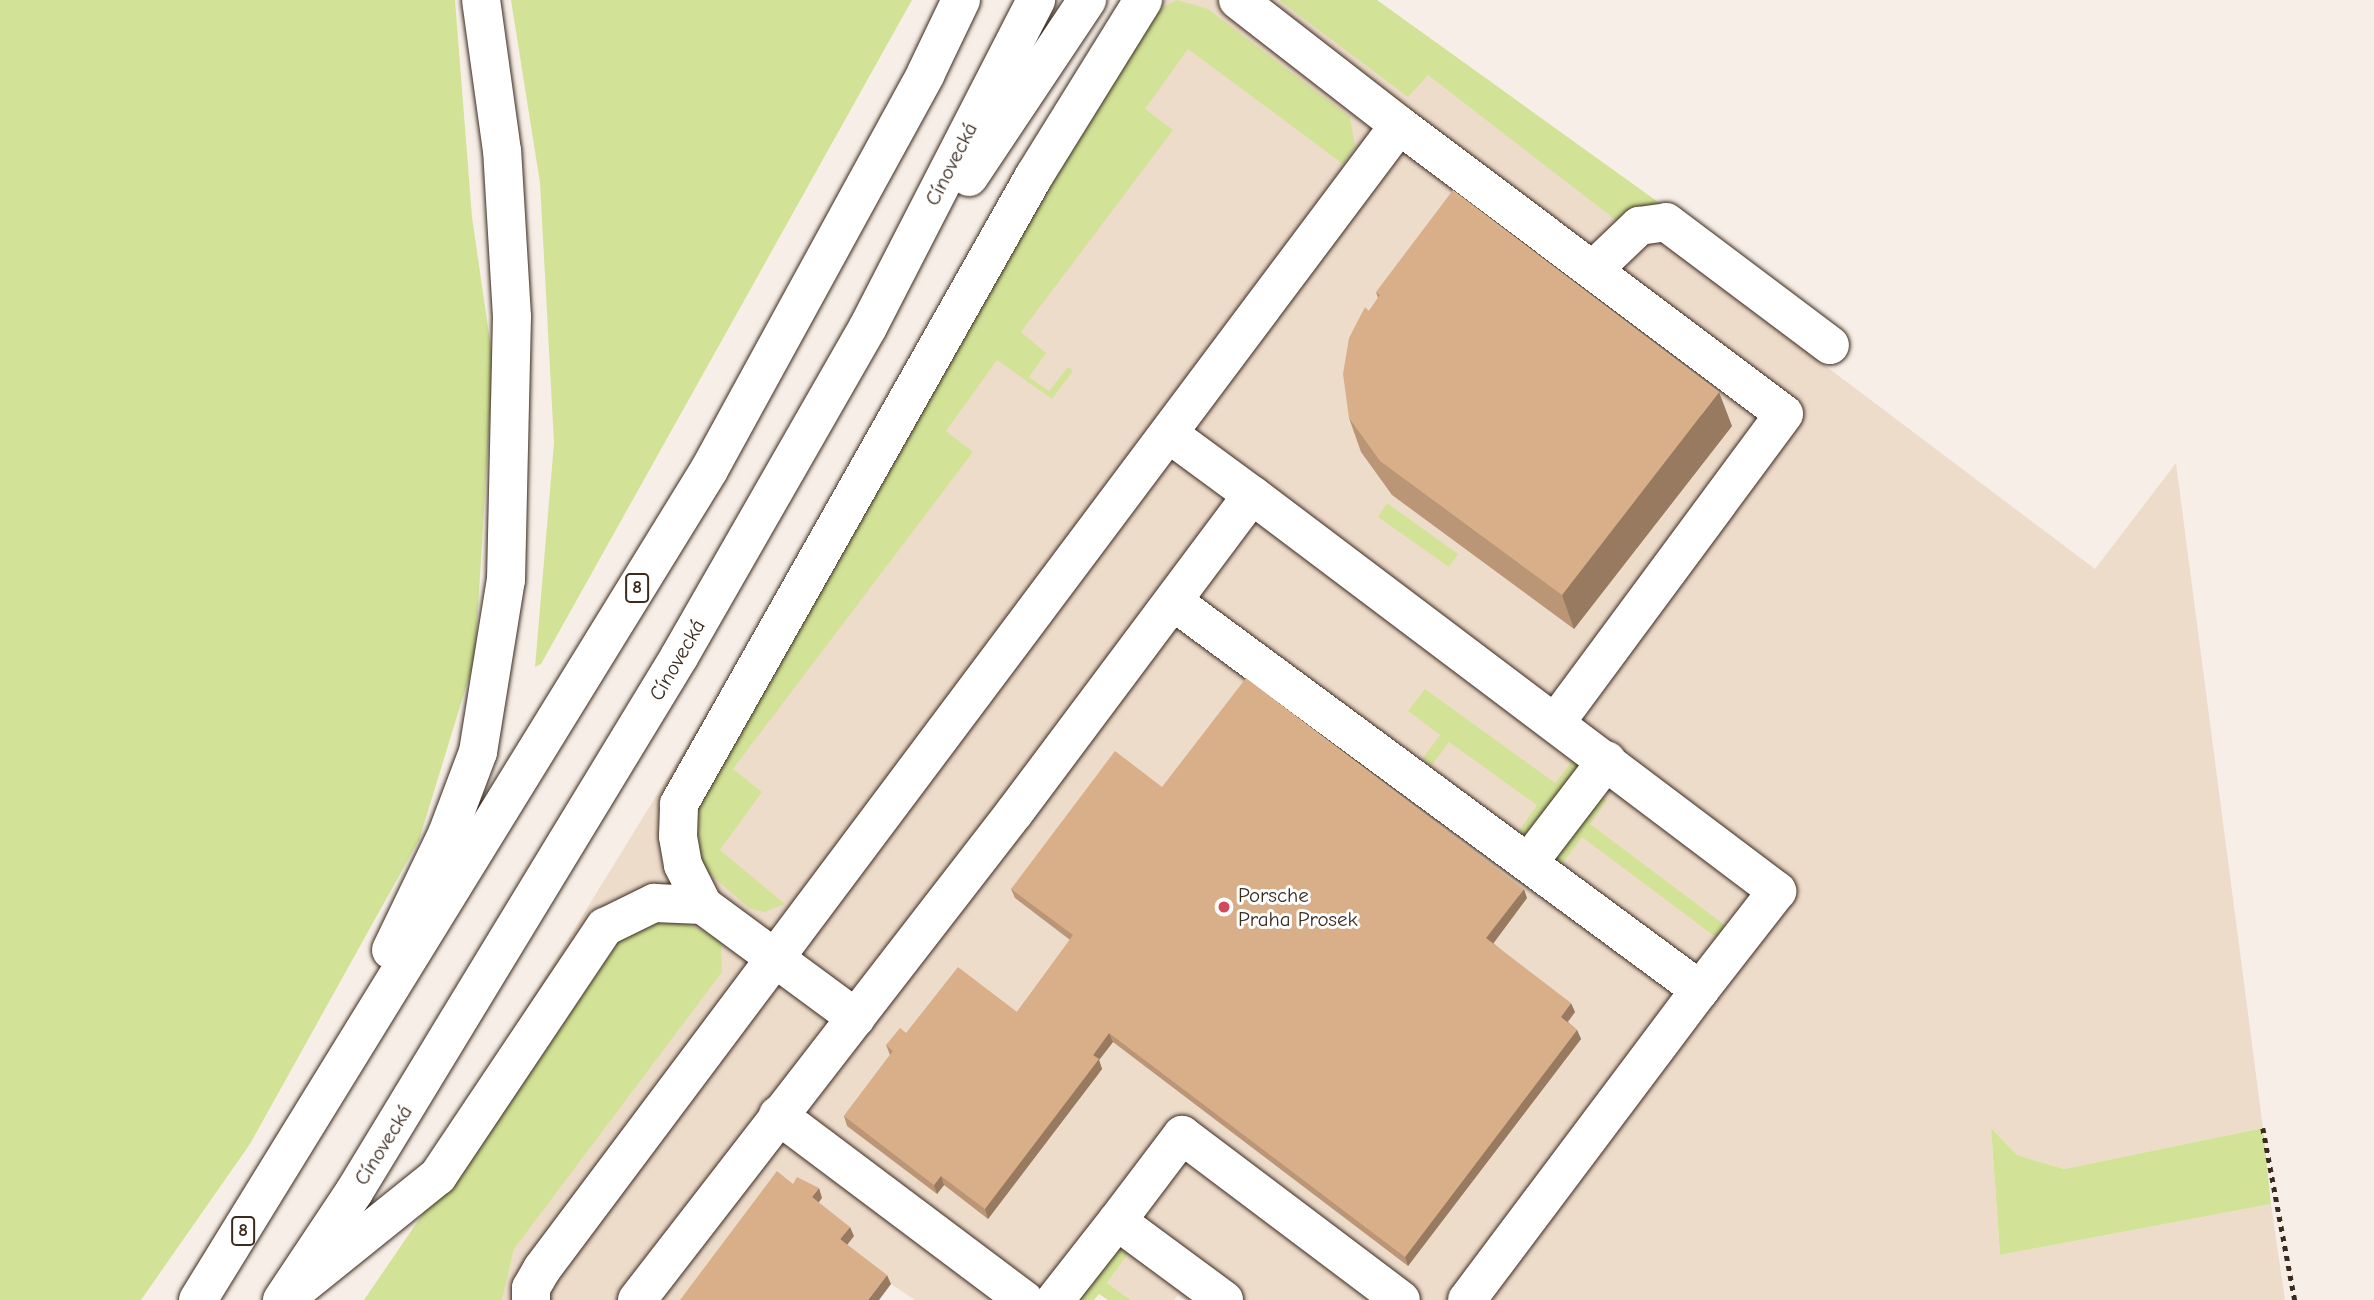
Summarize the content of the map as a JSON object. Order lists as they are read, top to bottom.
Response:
{
  "streets": {
    "main road": ["Cínovecká", "8"]
  },
  "places": ["Porsche Praha Prosek"]
}
